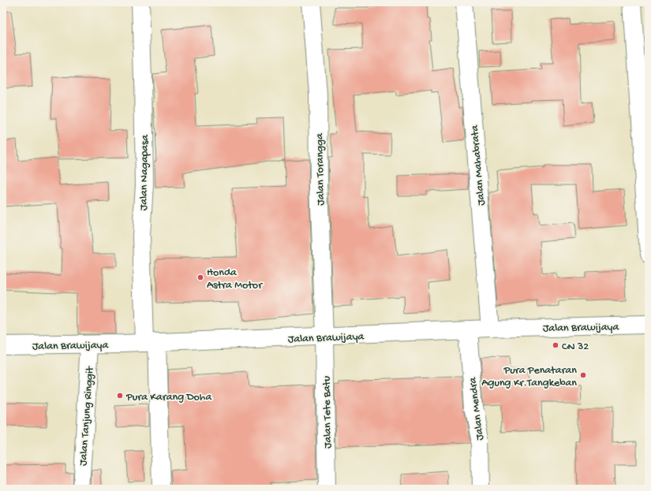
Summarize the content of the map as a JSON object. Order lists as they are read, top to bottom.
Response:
{
  "streets": {
    "street": [
      "Jalan Mahabrata",
      "Jalan Torangga",
      "Jalan Nagapasa",
      "Jalan Brawijaya",
      "Jalan Mendra",
      "Jalan Tete Batu",
      "Jalan Tanjung Ringgit"
    ]
  },
  "crossings": [
    ["Jalan Mahabrata", "Jalan Brawijaya"],
    ["Jalan Torangga", "Jalan Brawijaya"],
    ["Jalan Torangga", "Jalan Tete Batu"],
    ["Jalan Nagapasa", "Jalan Brawijaya"],
    ["Jalan Brawijaya", "Jalan Mendra"],
    ["Jalan Brawijaya", "Jalan Tete Batu"],
    ["Jalan Brawijaya", "Jalan Tanjung Ringgit"]
  ],
  "places": [
    "Honda Astra Motor",
    "CN 32",
    "Pura Penataran Agung Kr.Tangkeban",
    "Pura Karang Doha"
  ]
}
